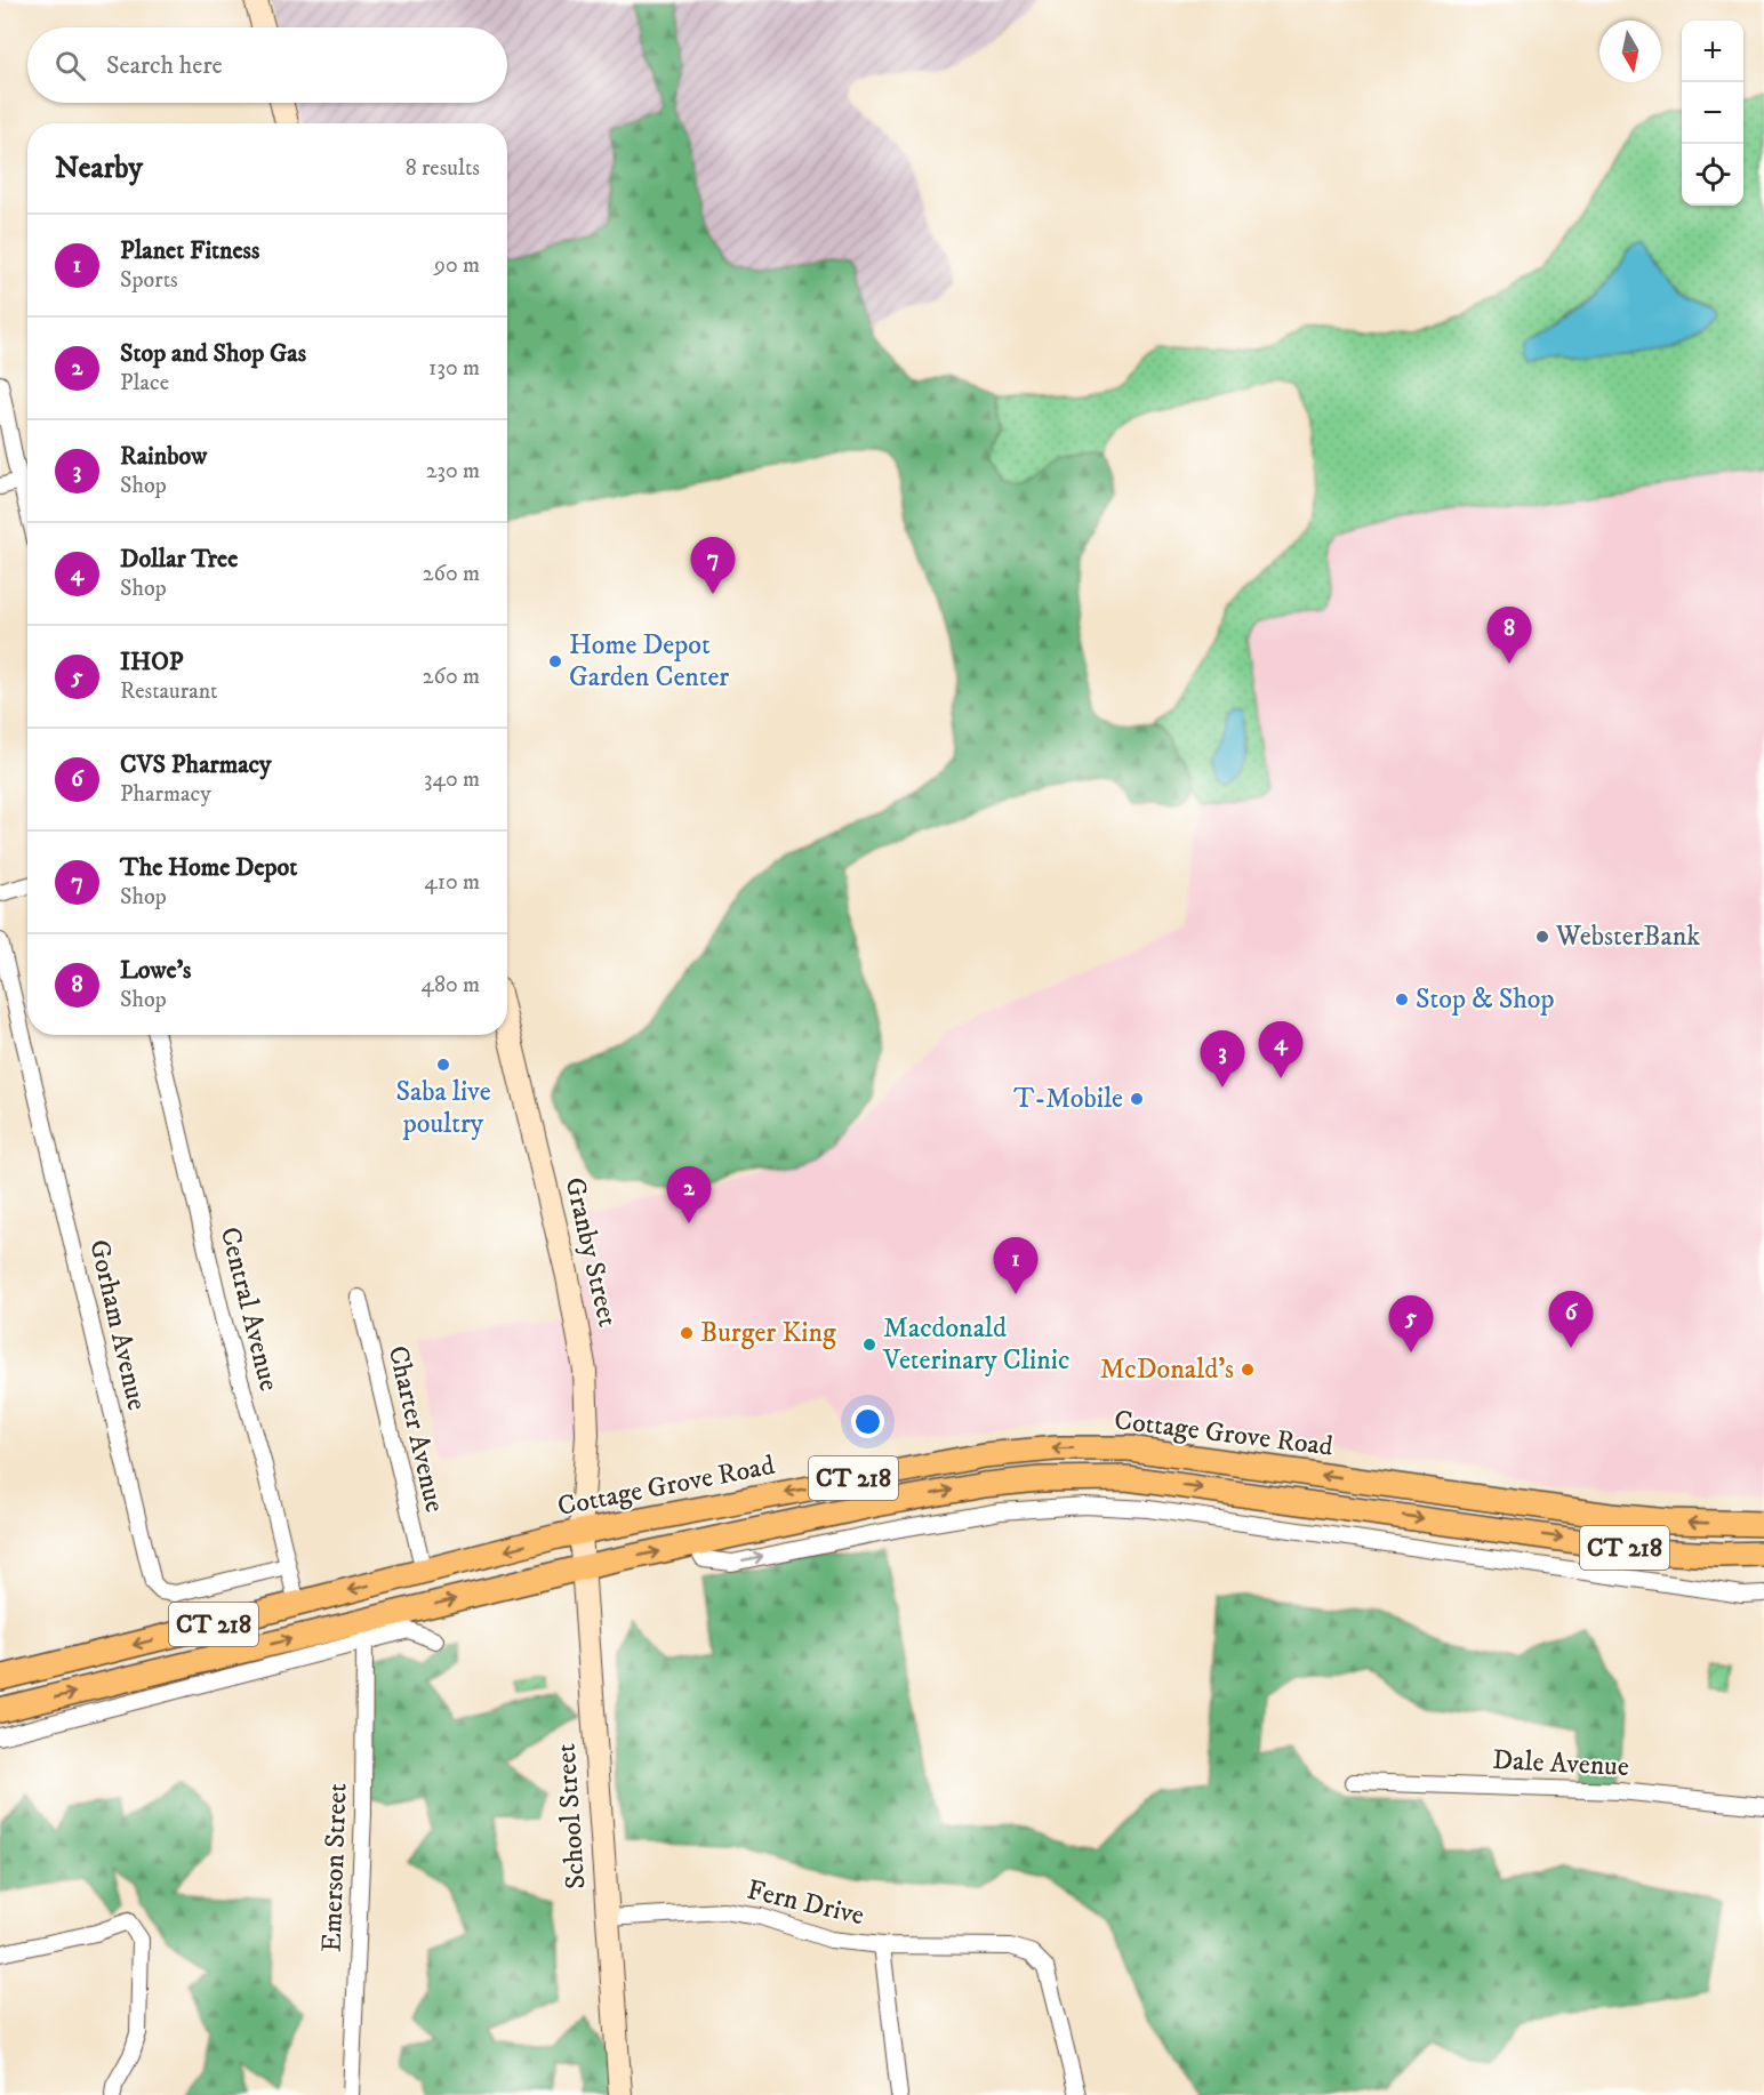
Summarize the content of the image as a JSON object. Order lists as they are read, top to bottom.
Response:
{
  "streets": {
    "main road": [
      "Granby Street",
      "Cottage Grove Road",
      "CT 218",
      "School Street"
    ],
    "street": [
      "Central Avenue",
      "Gorham Avenue",
      "Charter Avenue",
      "Dale Avenue",
      "Emerson Street",
      "Fern Drive"
    ]
  },
  "crossings": [
    ["Granby Street", "Cottage Grove Road"],
    ["Granby Street", "School Street"],
    ["Central Avenue", "Gorham Avenue"],
    ["Central Avenue", "Cottage Grove Road"],
    ["Charter Avenue", "Cottage Grove Road"],
    ["Cottage Grove Road", "School Street"],
    ["School Street", "Fern Drive"]
  ],
  "places": [
    "Home Depot Garden Center",
    "WebsterBank",
    "Stop & Shop",
    "Saba live poultry",
    "T-Mobile",
    "Burger King",
    "Macdonald Veterinary Clinic",
    "McDonald's"
  ],
  "north": "bottom",
  "page": {
    "map_buttons": ["+", "−"],
    "search": "Search here",
    "heading": ["Nearby", "8 results"],
    "list": [
      {
        "mark": "1",
        "name": "Planet Fitness",
        "note": "Sports",
        "value": "90 m"
      },
      {
        "mark": "2",
        "name": "Stop and Shop Gas",
        "note": "Place",
        "value": "130 m"
      },
      {
        "mark": "3",
        "name": "Rainbow",
        "note": "Shop",
        "value": "230 m"
      },
      {
        "mark": "4",
        "name": "Dollar Tree",
        "note": "Shop",
        "value": "260 m"
      },
      {
        "mark": "5",
        "name": "IHOP",
        "note": "Restaurant",
        "value": "260 m"
      },
      {
        "mark": "6",
        "name": "CVS Pharmacy",
        "note": "Pharmacy",
        "value": "340 m"
      },
      {
        "mark": "7",
        "name": "The Home Depot",
        "note": "Shop",
        "value": "410 m"
      },
      {
        "mark": "8",
        "name": "Lowe's",
        "note": "Shop",
        "value": "480 m"
      }
    ],
    "pins": [
      "7",
      "8",
      "4",
      "3",
      "2",
      "1",
      "6",
      "5"
    ]
  }
}
